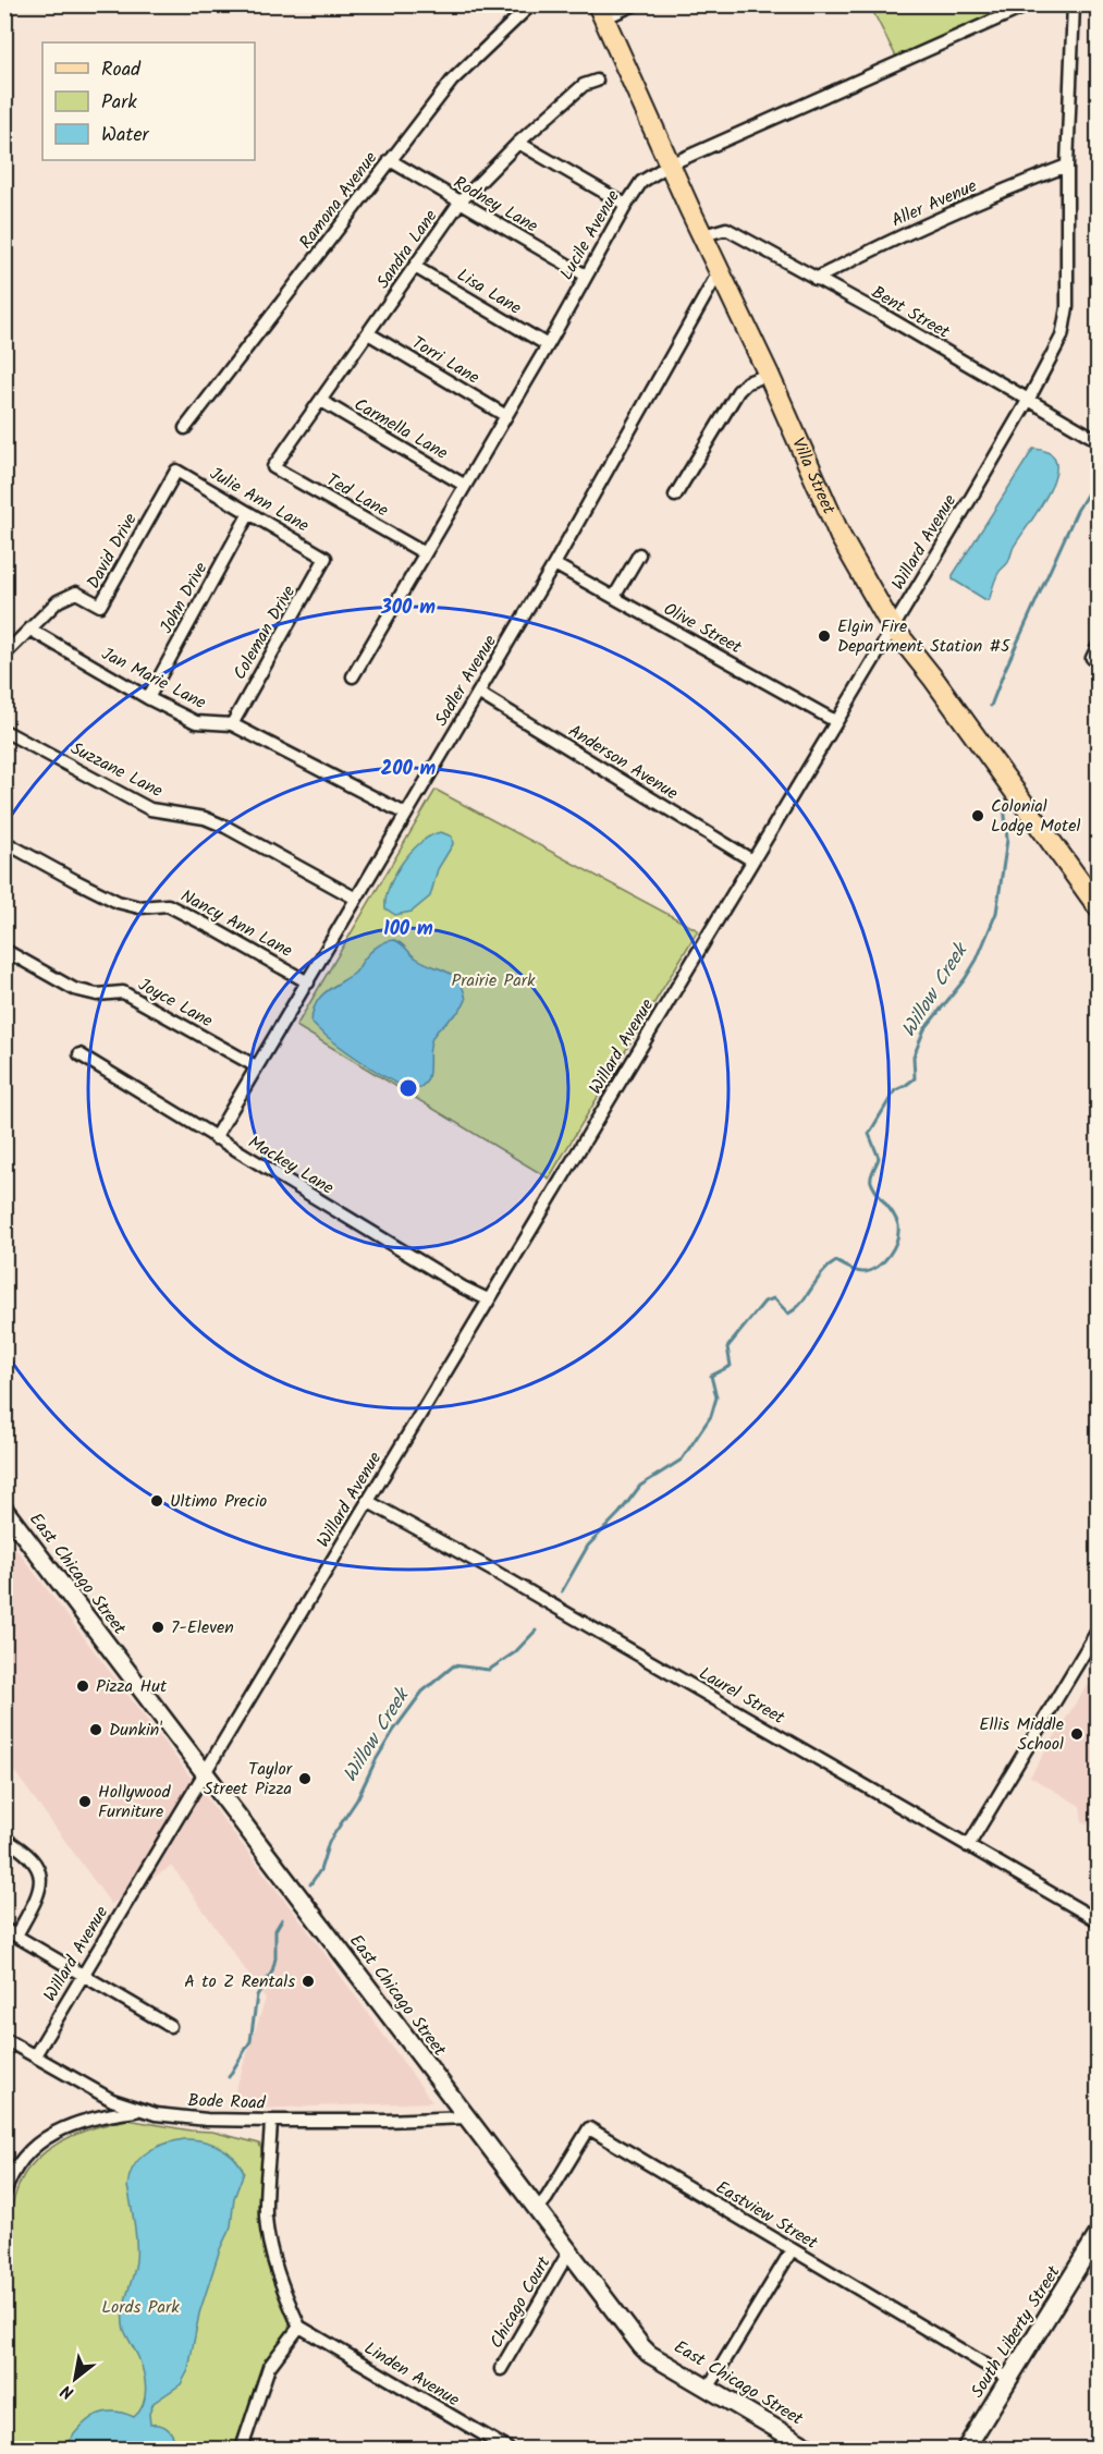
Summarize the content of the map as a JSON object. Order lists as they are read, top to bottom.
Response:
{
  "streets": {
    "main road": ["Villa Street", "East Chicago Street", "South Liberty Street"],
    "street": [
      "Ramona Avenue",
      "Aller Avenue",
      "Rodney Lane",
      "Lucile Avenue",
      "Sandra Lane",
      "Lisa Lane",
      "Bent Street",
      "Torri Lane",
      "Carmella Lane",
      "Ted Lane",
      "Julie Ann Lane",
      "Willard Avenue",
      "David Drive",
      "John Drive",
      "Olive Street",
      "Coleman Drive",
      "Jan Marie Lane",
      "Sadler Avenue",
      "Anderson Avenue",
      "Suzzane Lane",
      "Nancy Ann Lane",
      "Joyce Lane",
      "Mackey Lane",
      "Laurel Street",
      "Bode Road",
      "Eastview Street",
      "Chicago Court",
      "Linden Avenue"
    ]
  },
  "crossings": [
    ["Ramona Avenue", "Rodney Lane"],
    ["Aller Avenue", "Bent Street"],
    ["Aller Avenue", "Willard Avenue"],
    ["Rodney Lane", "Lucile Avenue"],
    ["Rodney Lane", "Sandra Lane"],
    ["Lucile Avenue", "Lisa Lane"],
    ["Lucile Avenue", "Torri Lane"],
    ["Lucile Avenue", "Carmella Lane"],
    ["Lucile Avenue", "Villa Street"],
    ["Lucile Avenue", "Ted Lane"],
    ["Sandra Lane", "Lisa Lane"],
    ["Sandra Lane", "Torri Lane"],
    ["Sandra Lane", "Carmella Lane"],
    ["Sandra Lane", "Ted Lane"],
    ["Bent Street", "Villa Street"],
    ["Bent Street", "Willard Avenue"],
    ["Villa Street", "Willard Avenue"],
    ["Villa Street", "Sadler Avenue"],
    ["Julie Ann Lane", "David Drive"],
    ["Julie Ann Lane", "John Drive"],
    ["Julie Ann Lane", "Coleman Drive"],
    ["Willard Avenue", "Olive Street"],
    ["Willard Avenue", "Anderson Avenue"],
    ["Willard Avenue", "Mackey Lane"],
    ["Willard Avenue", "East Chicago Street"],
    ["Willard Avenue", "Laurel Street"],
    ["Willard Avenue", "Bode Road"],
    ["David Drive", "Jan Marie Lane"],
    ["John Drive", "Jan Marie Lane"],
    ["Olive Street", "Sadler Avenue"],
    ["Coleman Drive", "Jan Marie Lane"],
    ["Jan Marie Lane", "Sadler Avenue"],
    ["Sadler Avenue", "Anderson Avenue"],
    ["Sadler Avenue", "Suzzane Lane"],
    ["Sadler Avenue", "Nancy Ann Lane"],
    ["Sadler Avenue", "Joyce Lane"],
    ["Sadler Avenue", "Mackey Lane"],
    ["East Chicago Street", "Bode Road"],
    ["East Chicago Street", "Eastview Street"],
    ["East Chicago Street", "Chicago Court"],
    ["Eastview Street", "South Liberty Street"]
  ],
  "water": ["Willow Creek"],
  "parks": ["Prairie Park", "Lords Park"],
  "places": [
    "Elgin Fire Department Station #5",
    "Colonial Lodge Motel",
    "Ultimo Precio",
    "7-Eleven",
    "Pizza Hut",
    "Dunkin'",
    "Ellis Middle School",
    "Taylor Street Pizza",
    "Hollywood Furniture",
    "A to Z Rentals"
  ],
  "legend": ["Road", "Park", "Water"],
  "north": "bottom left",
  "rings": ["300 m", "200 m", "100 m"]
}
